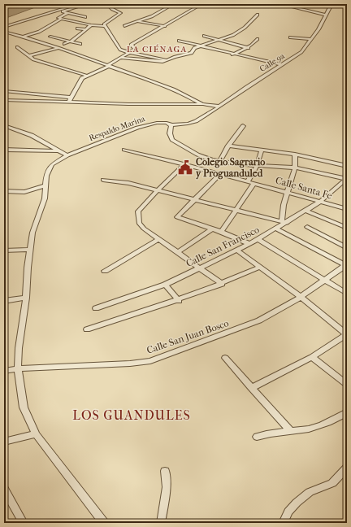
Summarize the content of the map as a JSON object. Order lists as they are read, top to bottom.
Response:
{
  "streets": {
    "street": [
      "Calle 9a",
      "Respaldo Marina",
      "Calle Santa Fe",
      "Calle San Francisco",
      "Calle San Juan Bosco"
    ]
  },
  "crossings": [
    ["Calle 9a", "Respaldo Marina"],
    ["Respaldo Marina", "Calle San Juan Bosco"],
    ["Calle Santa Fe", "Calle San Francisco"]
  ],
  "districts": ["LA CIÉNAGA", "LOS GUANDULES"],
  "places": {
    "public building": ["Colegio Sagrario y Proguanduled"]
  }
}
